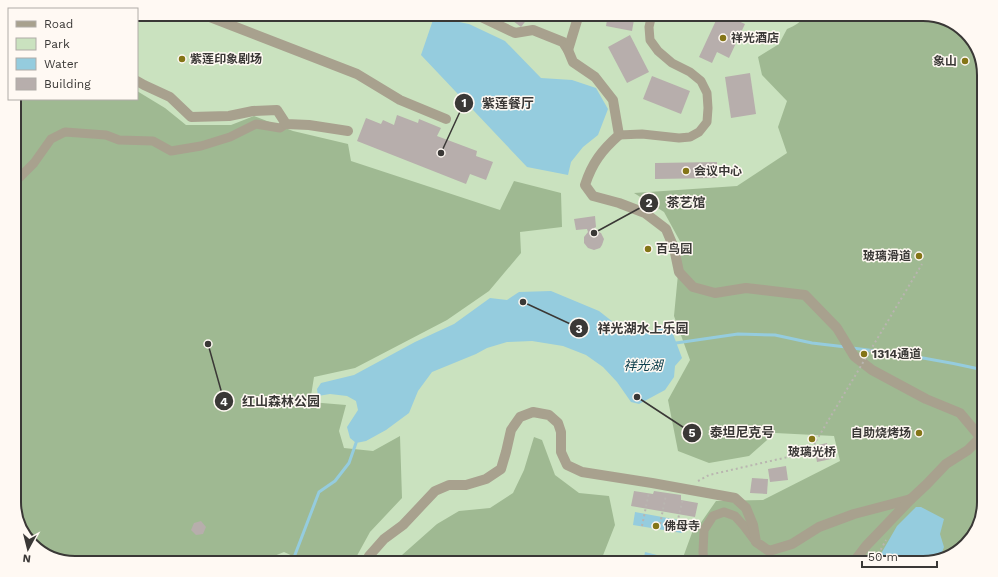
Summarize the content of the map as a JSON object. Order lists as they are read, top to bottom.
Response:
{
  "water": ["祥光湖"],
  "places": [
    "祥光酒店",
    "紫莲印象剧场",
    "象山",
    "紫莲餐厅",
    "会议中心",
    "茶艺馆",
    "百鸟园",
    "玻璃滑道",
    "祥光湖水上乐园",
    "红山森林公园",
    "1314通道",
    "泰坦尼克号",
    "自助烧烤场",
    "玻璃光桥",
    "佛母寺"
  ],
  "legend": [
    "Road",
    "Park",
    "Water",
    "Building"
  ],
  "scale_bar": "50 m",
  "north": "bottom"
}
